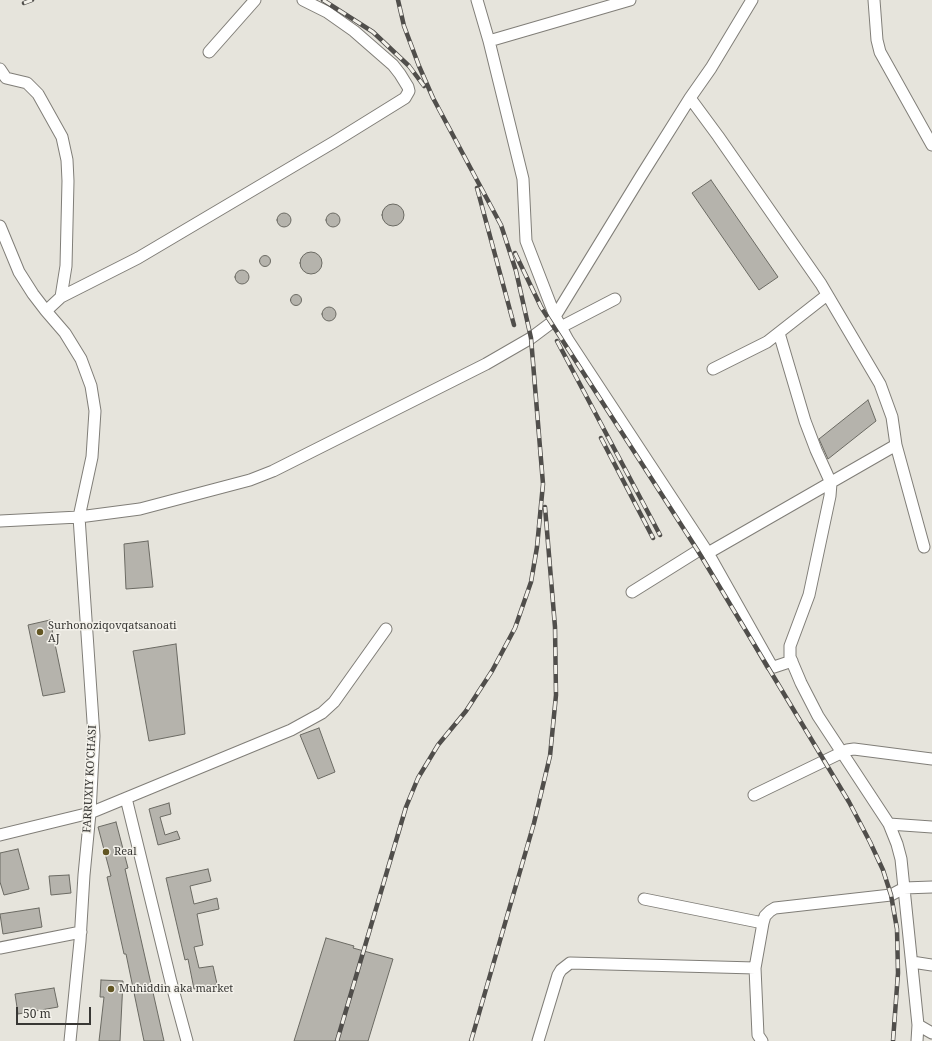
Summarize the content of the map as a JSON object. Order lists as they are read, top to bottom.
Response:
{
  "streets": {
    "street": ["FARRUXIY KO'CHASI"]
  },
  "places": ["Surhonoziqovqatsanoati AJ", "Real", "Muhiddin aka market"],
  "scale_bar": "50 m"
}
